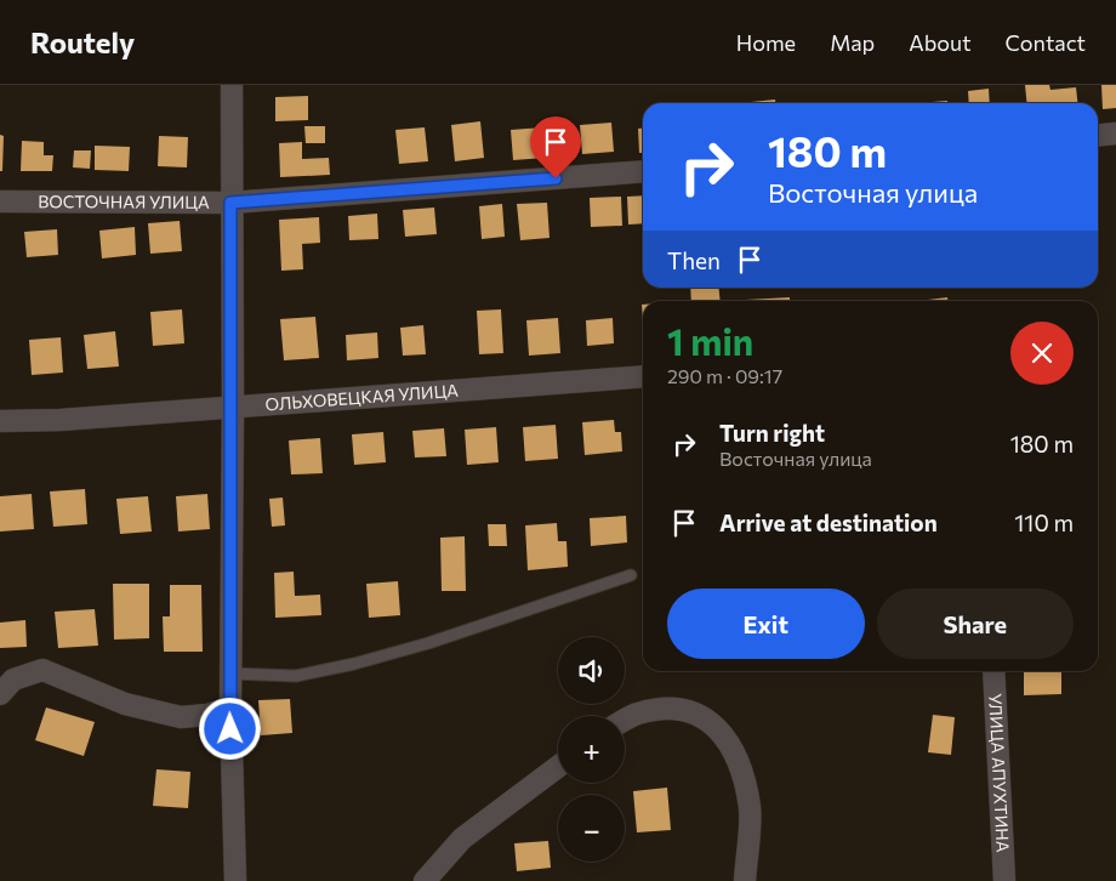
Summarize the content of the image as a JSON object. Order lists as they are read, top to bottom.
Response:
{
  "streets": {
    "street": ["ВОСТОЧНАЯ УЛИЦА", "ОЛЬХОВЕЦКАЯ УЛИЦА", "УЛИЦА АПУХТИНА"]
  },
  "page": {
    "header": "Routely",
    "nav": [
      "Home",
      "Map",
      "About",
      "Contact"
    ],
    "turn": ["180 m", "Восточная улица"],
    "then": "Then",
    "heading": ["1 min", "290 m · 09:17"],
    "list": [
      {
        "name": "Turn right",
        "note": "Восточная улица",
        "value": "180 m"
      },
      {
        "name": "Arrive at destination",
        "value": "110 m"
      }
    ],
    "buttons": ["Exit", "Share"],
    "map_buttons": ["+", "−"]
  }
}
